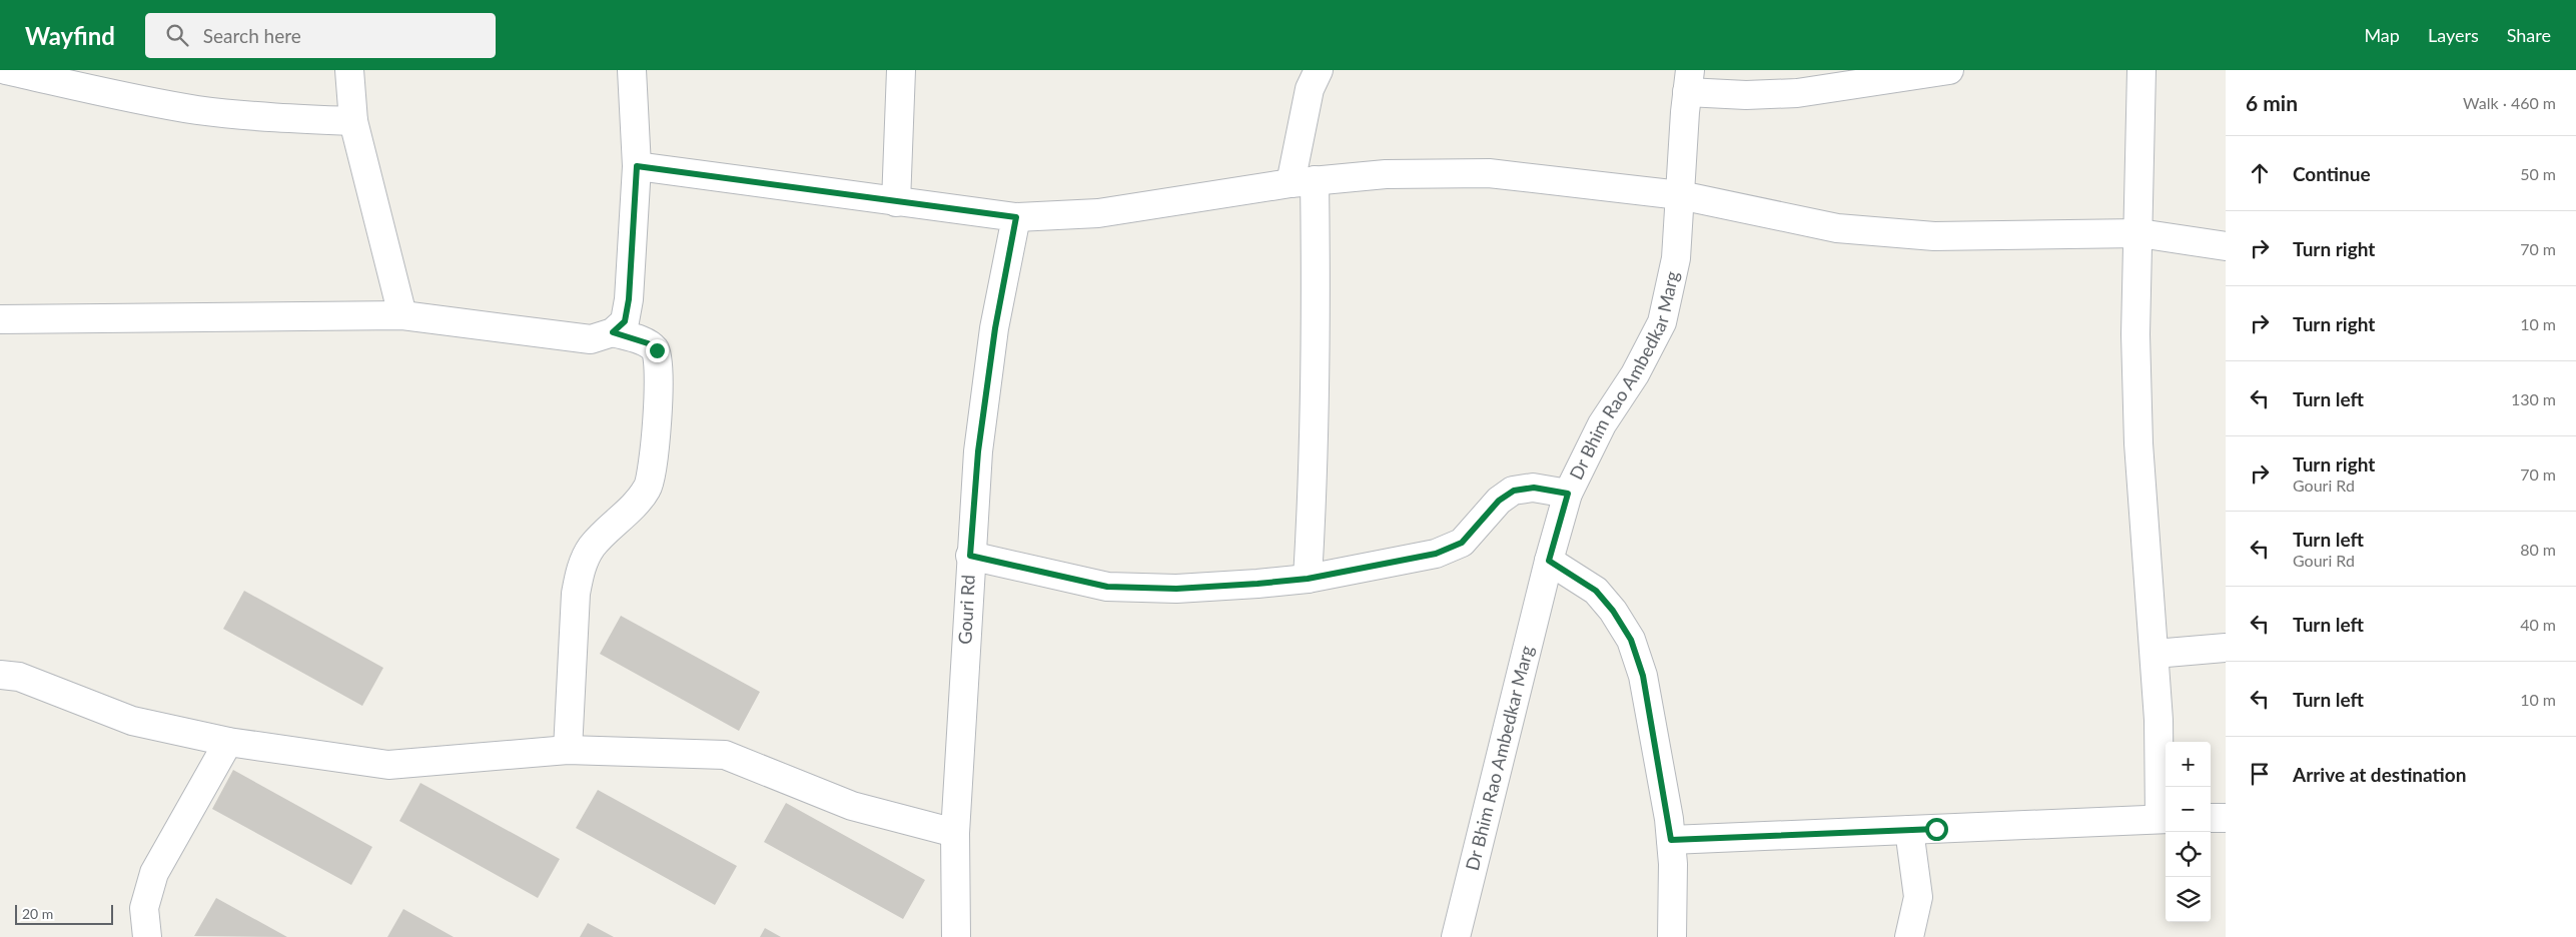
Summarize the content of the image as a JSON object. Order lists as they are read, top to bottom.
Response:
{
  "streets": {
    "street": ["Dr Bhim Rao Ambedkar Marg", "Gouri Rd"]
  },
  "scale_bar": "20 m",
  "page": {
    "header": "Wayfind",
    "search": "Search here",
    "nav": ["Map", "Layers", "Share"],
    "heading": ["6 min", "Walk · 460 m"],
    "list": [
      ["Continue", "50 m"],
      ["Turn right", "70 m"],
      ["Turn right", "10 m"],
      ["Turn left", "130 m"],
      ["Turn right", "Gouri Rd", "70 m"],
      ["Turn left", "Gouri Rd", "80 m"],
      ["Turn left", "40 m"],
      ["Turn left", "10 m"],
      "Arrive at destination"
    ],
    "map_buttons": ["+", "−"],
    "scale": "20 m"
  }
}
